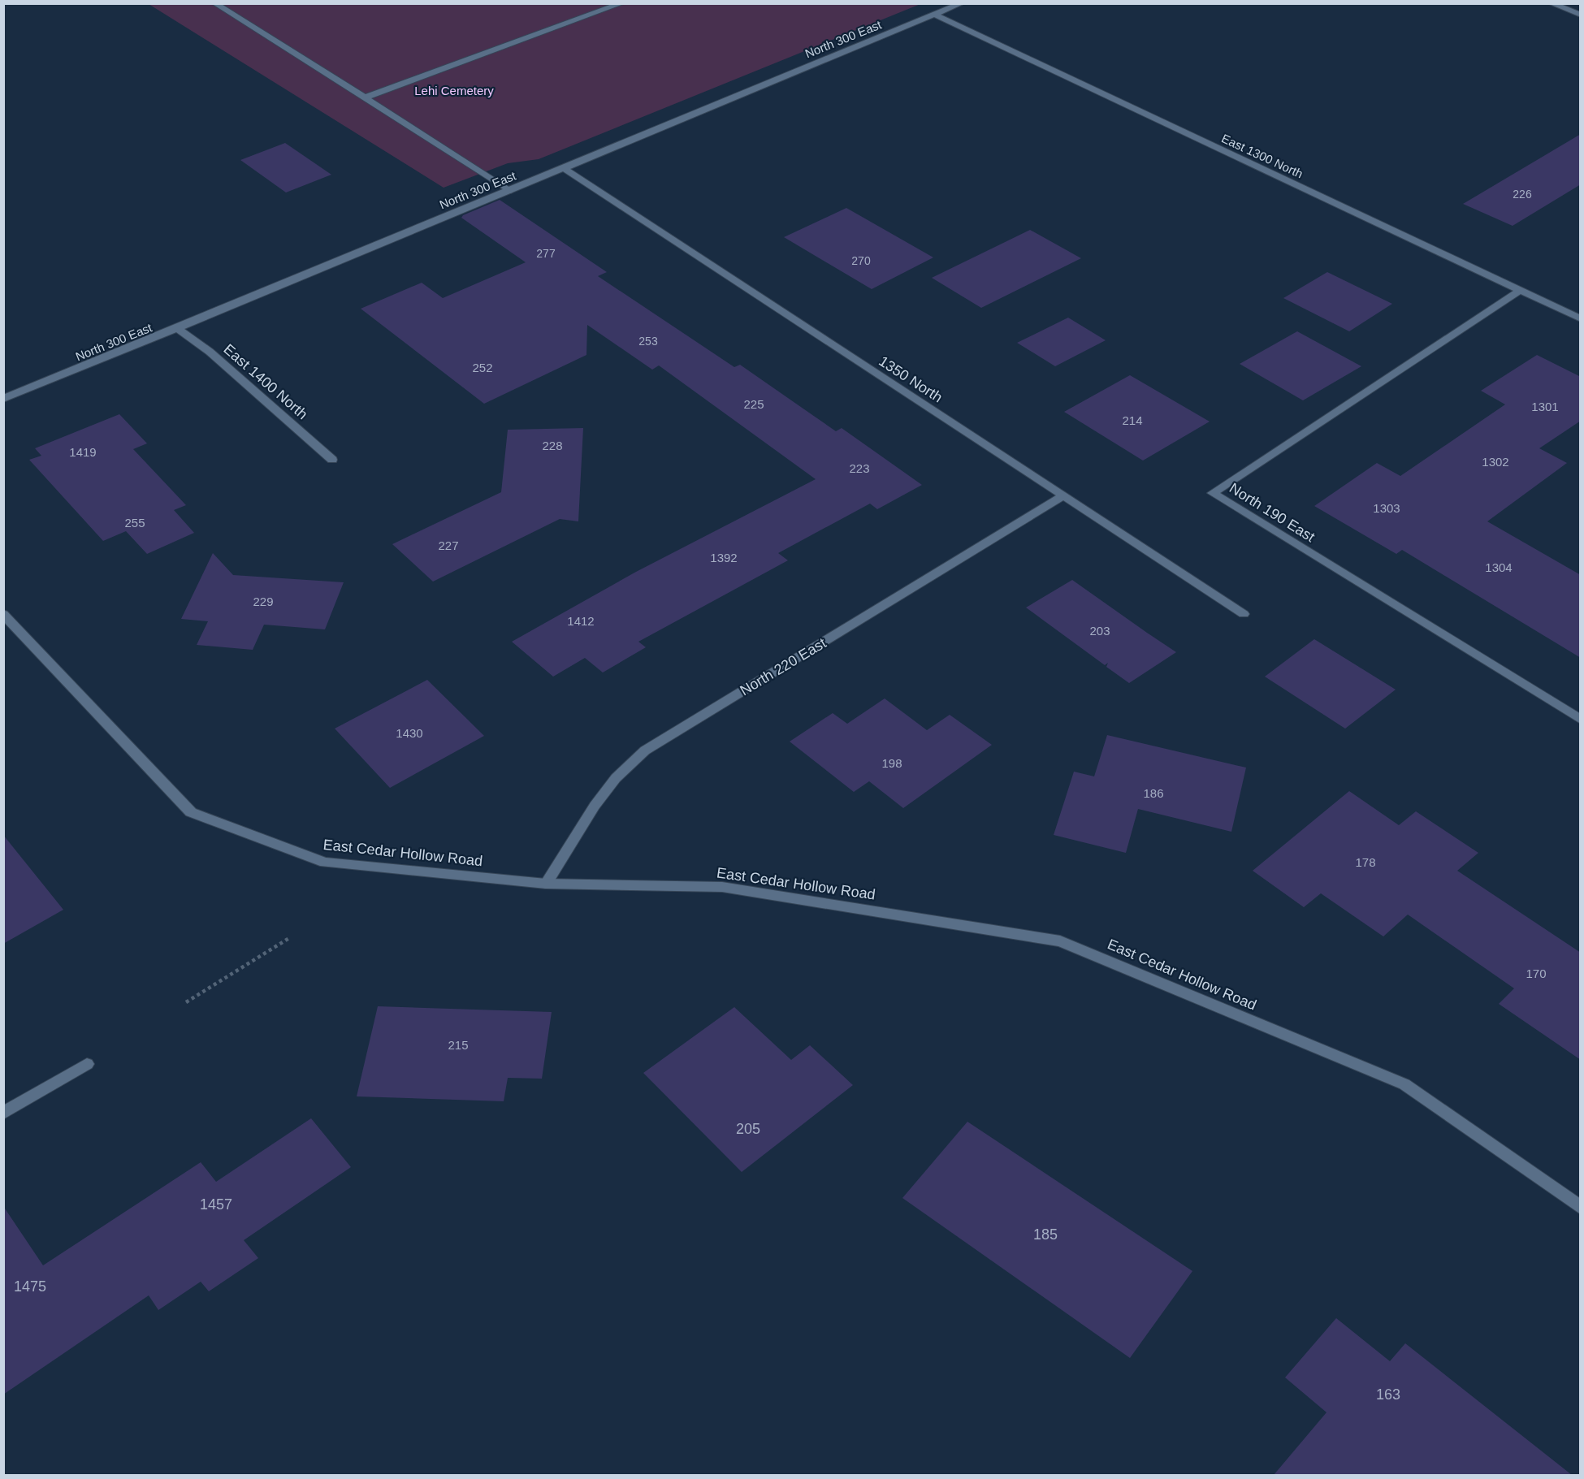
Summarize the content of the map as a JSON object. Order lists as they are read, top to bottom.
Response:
{
  "streets": {
    "street": [
      "North 300 East",
      "East 1300 North",
      "1350 North",
      "East 1400 North",
      "North 190 East",
      "North 220 East",
      "East Cedar Hollow Road"
    ]
  },
  "crossings": [
    ["North 300 East", "East 1300 North"],
    ["North 300 East", "1350 North"],
    ["North 300 East", "East 1400 North"],
    ["East 1300 North", "North 190 East"],
    ["1350 North", "North 220 East"],
    ["North 220 East", "East Cedar Hollow Road"]
  ],
  "parks": ["Lehi Cemetery"],
  "house_numbers": [
    "226",
    "277",
    "270",
    "253",
    "252",
    "225",
    "1301",
    "214",
    "228",
    "1419",
    "1302",
    "223",
    "1303",
    "255",
    "227",
    "1392",
    "1304",
    "229",
    "1412",
    "203",
    "1430",
    "198",
    "186",
    "178",
    "170",
    "215",
    "205",
    "1457",
    "185",
    "1475",
    "163"
  ]
}
